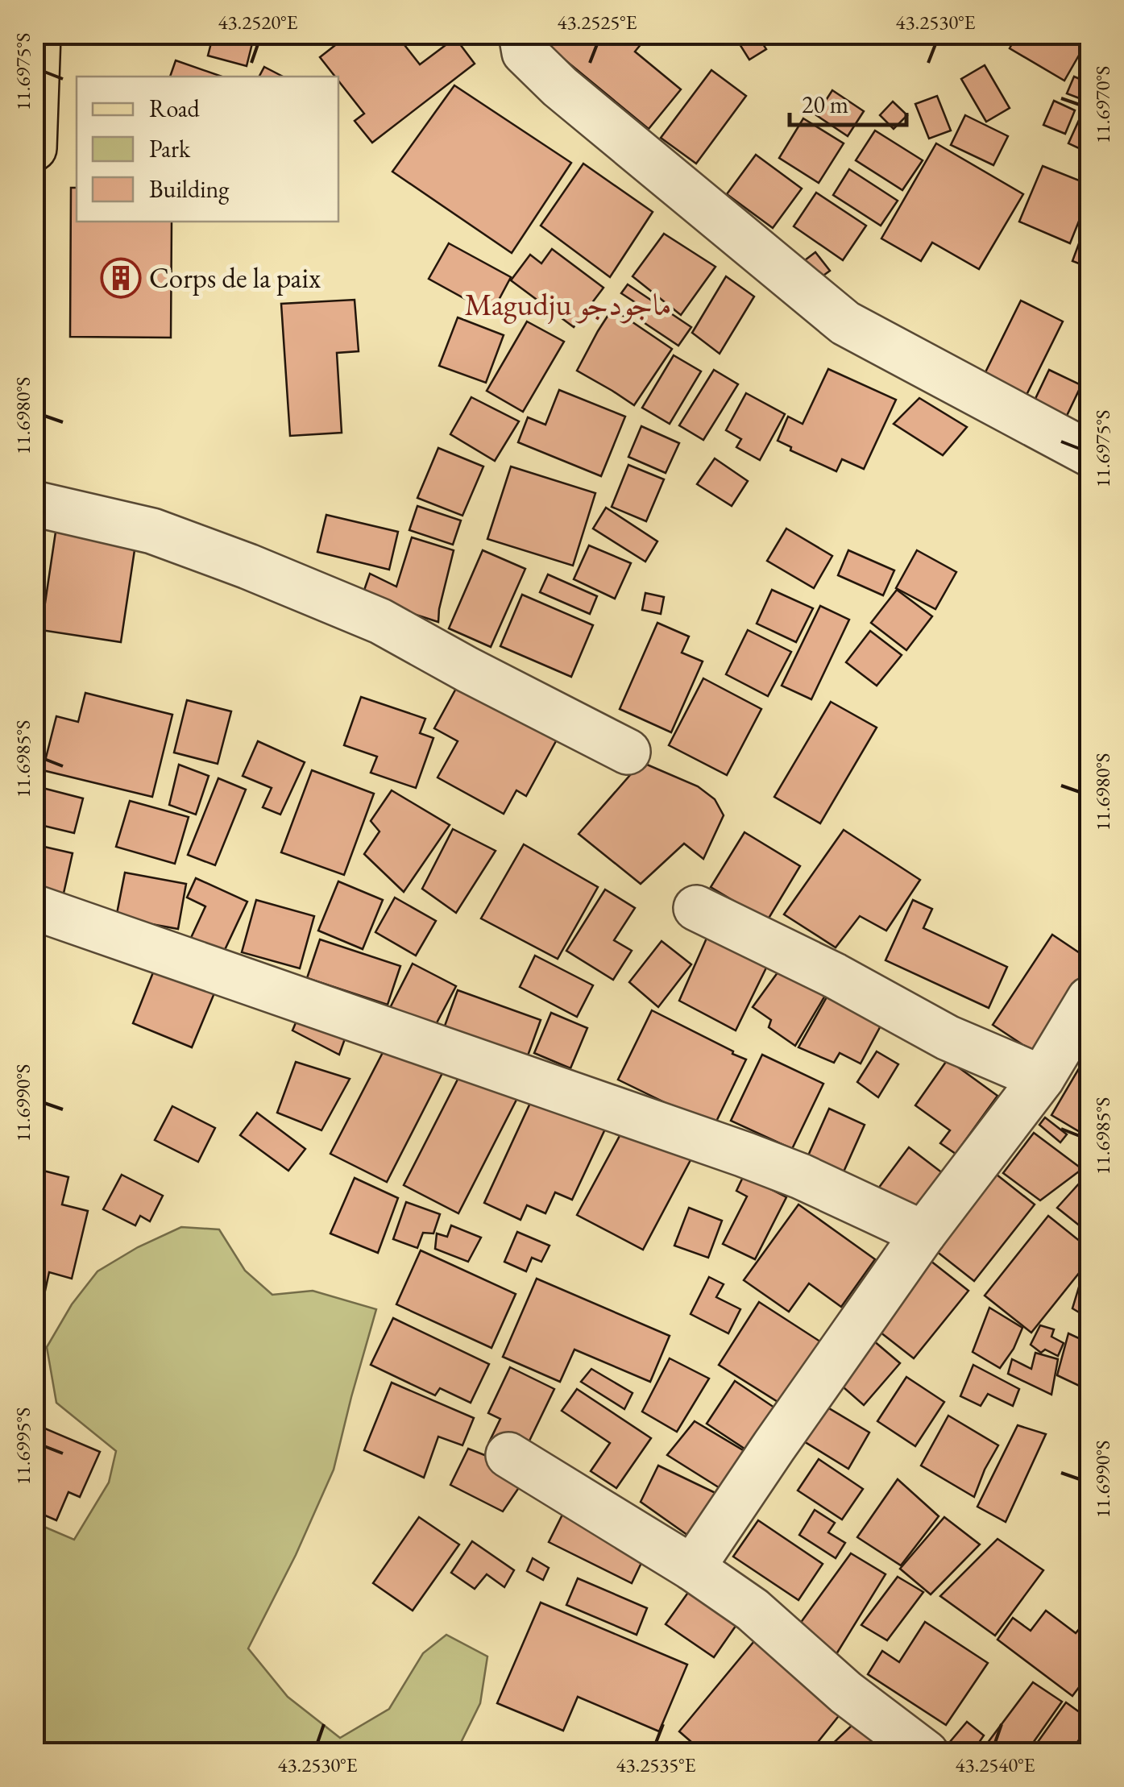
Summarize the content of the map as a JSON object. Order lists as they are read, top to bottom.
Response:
{
  "districts": ["Magudju ماجودجو"],
  "places": {
    "building": ["Corps de la paix"]
  },
  "legend": ["Road", "Park", "Building"],
  "scale_bar": "20 m",
  "coordinates": [
    "43.2520°E",
    "43.2525°E",
    "43.2530°E",
    "11.6975°S",
    "11.6970°S",
    "11.6980°S",
    "11.6985°S",
    "11.6990°S",
    "11.6995°S",
    "43.2535°E",
    "43.2540°E"
  ]
}
